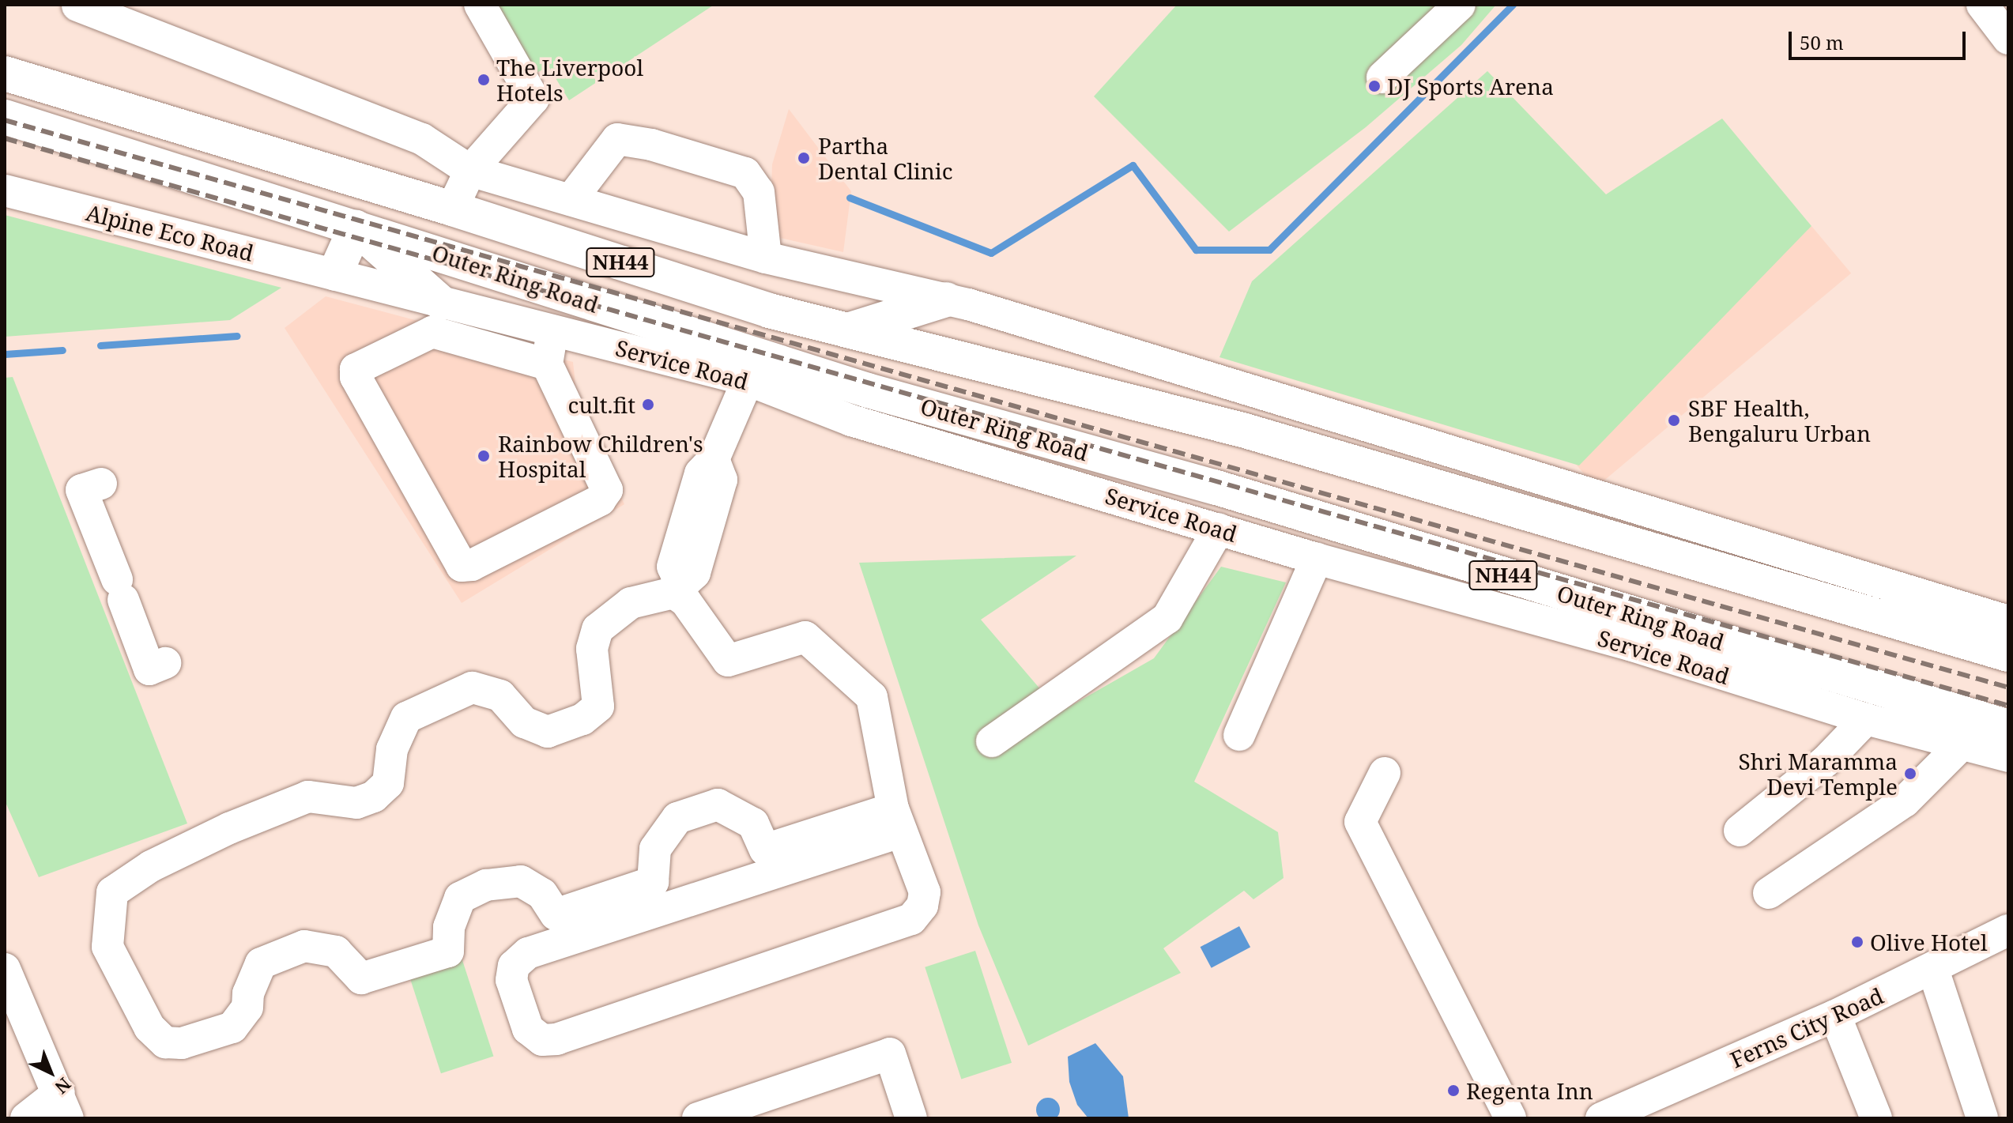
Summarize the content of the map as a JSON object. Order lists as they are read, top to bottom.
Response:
{
  "streets": {
    "highway": ["NH44", "Outer Ring Road"],
    "street": ["Alpine Eco Road", "Service Road", "Ferns City Road"]
  },
  "crossings": [
    ["Alpine Eco Road", "Service Road"]
  ],
  "places": [
    "The Liverpool Hotels",
    "DJ Sports Arena",
    "Partha Dental Clinic",
    "cult.fit",
    "SBF Health, Bengaluru Urban",
    "Rainbow Children's Hospital",
    "Shri Maramma Devi Temple",
    "Olive Hotel",
    "Regenta Inn"
  ],
  "scale_bar": "50 m",
  "north": "bottom right"
}
